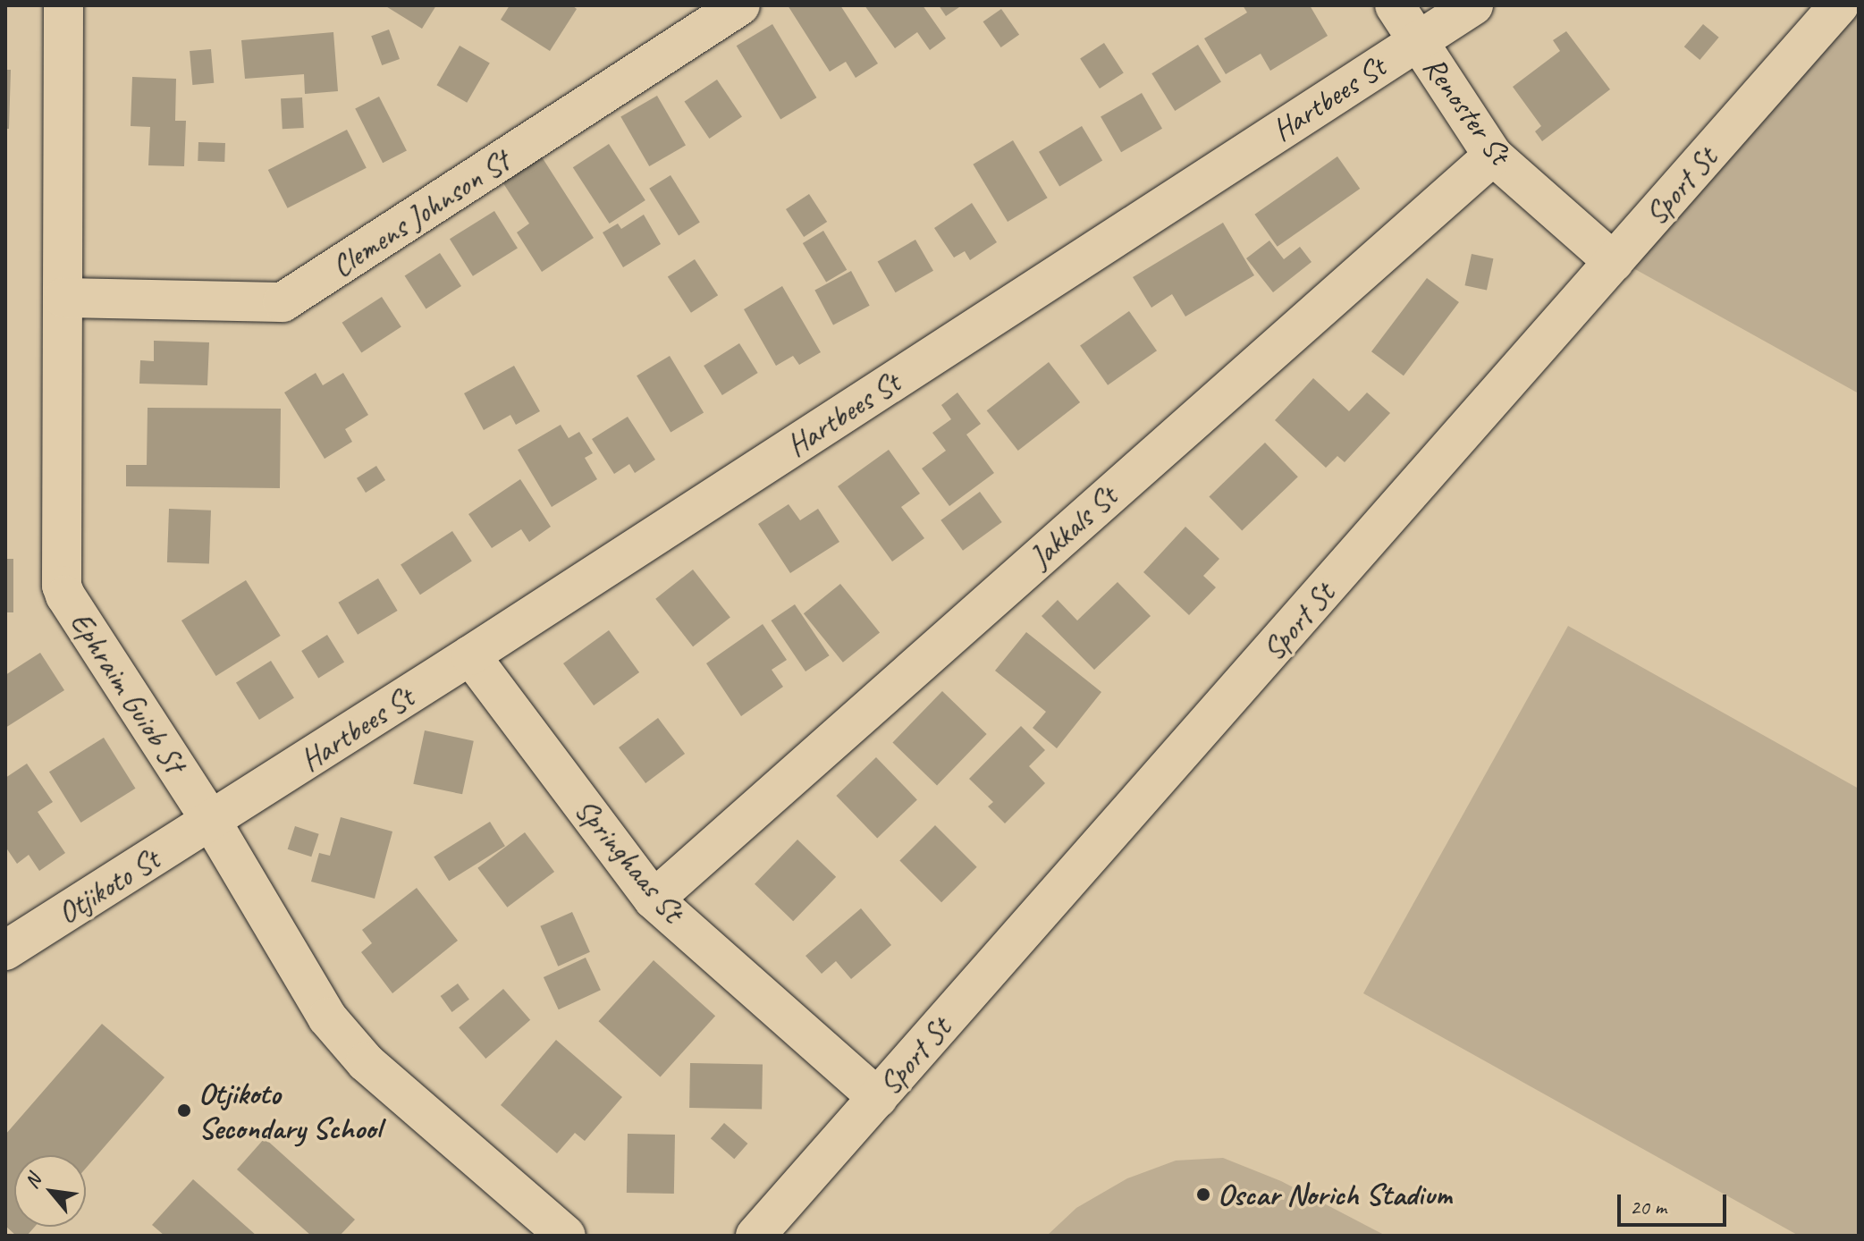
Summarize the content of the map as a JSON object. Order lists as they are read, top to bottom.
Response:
{
  "streets": {
    "street": [
      "Hartbees St",
      "Renoster St",
      "Sport St",
      "Clemens Johnson St",
      "Jakkals St",
      "Ephraim Guiob St",
      "Springhaas St",
      "Otjikoto St"
    ]
  },
  "crossings": [
    ["Hartbees St", "Renoster St"],
    ["Hartbees St", "Ephraim Guiob St"],
    ["Hartbees St", "Springhaas St"],
    ["Hartbees St", "Otjikoto St"],
    ["Renoster St", "Sport St"],
    ["Renoster St", "Jakkals St"],
    ["Sport St", "Springhaas St"],
    ["Clemens Johnson St", "Ephraim Guiob St"],
    ["Jakkals St", "Springhaas St"],
    ["Ephraim Guiob St", "Otjikoto St"]
  ],
  "places": ["Otjikoto Secondary School", "Oscar Norich Stadium"],
  "scale_bar": "20 m",
  "north": "top left"
}
